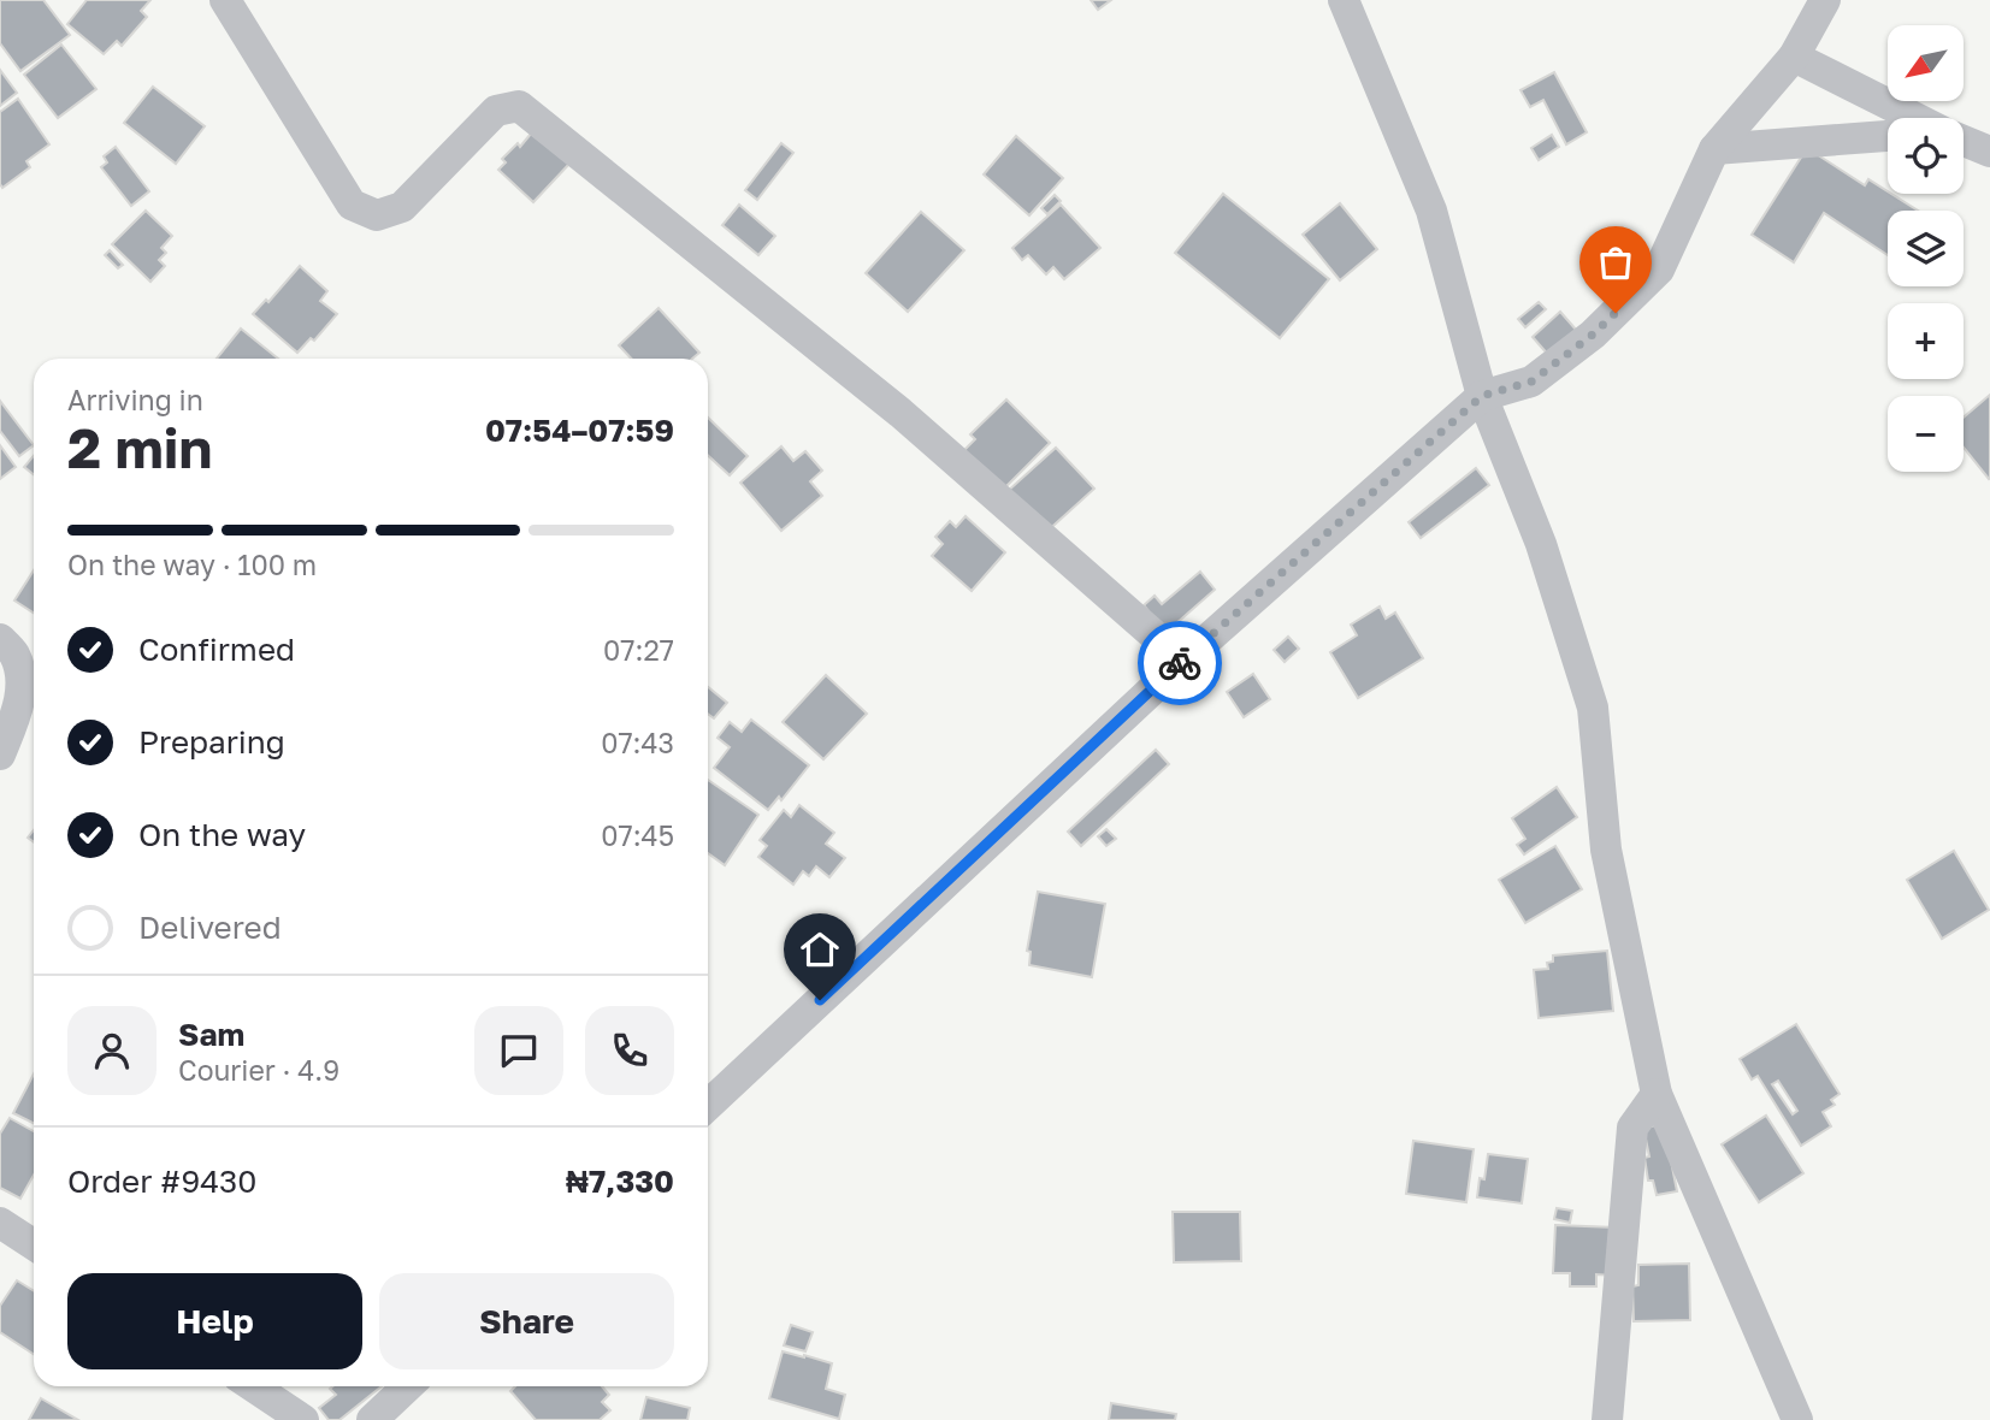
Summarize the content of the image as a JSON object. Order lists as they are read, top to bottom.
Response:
{
  "north": "bottom left",
  "page": {
    "map_buttons": ["+", "−"],
    "heading": ["2 min", "Arriving in", "07:54–07:59"],
    "panel": [
      "Sam",
      "Courier · 4.9",
      "Order #9430",
      "₦7,330"
    ],
    "bar": "On the way · 100 m",
    "list": [
      ["Confirmed", "07:27"],
      ["Preparing", "07:43"],
      ["On the way", "07:45"],
      "Delivered"
    ],
    "buttons": ["Help", "Share"]
  }
}
